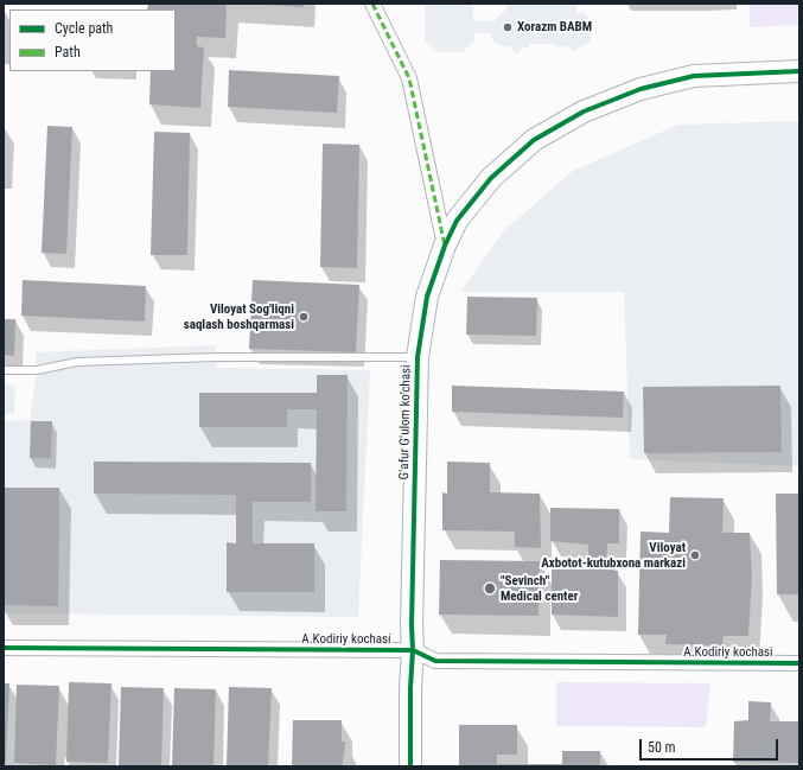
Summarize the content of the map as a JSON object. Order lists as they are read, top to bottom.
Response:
{
  "streets": {
    "street": ["Gʻafur Gʻulom ko’chasi", "A.Kodiriy kochasi"]
  },
  "crossings": [
    ["Gʻafur Gʻulom ko’chasi", "A.Kodiriy kochasi"]
  ],
  "places": [
    "Xorazm BABM",
    "Viloyat Sog'liqni saqlash boshqarmasi",
    "Viloyat Axbotot-kutubxona markazi",
    "\"Sevinch\" Medical center"
  ],
  "legend": ["Cycle path", "Path"],
  "scale_bar": "50 m"
}
